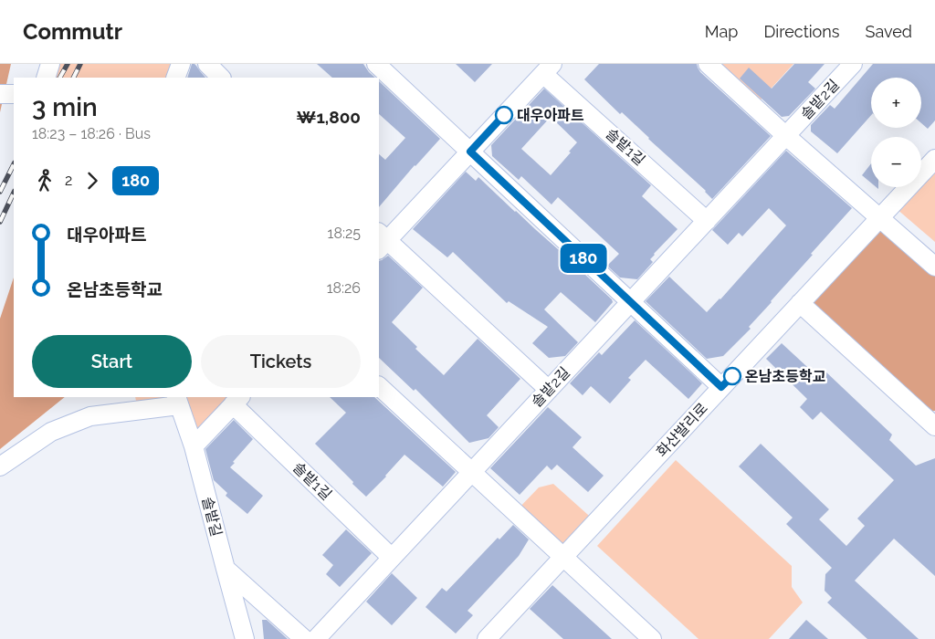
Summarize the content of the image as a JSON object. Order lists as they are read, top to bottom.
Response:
{
  "streets": {
    "street": [
      "솔밭2길",
      "솔밭1길",
      "화산발리로",
      "솔밭길"
    ]
  },
  "crossings": [
    ["솔밭2길", "솔밭1길"],
    ["솔밭1길", "솔밭길"]
  ],
  "places": ["대우아파트", "온남초등학교"],
  "lines": ["bus line 180"],
  "page": {
    "header": "Commutr",
    "nav": ["Map", "Directions", "Saved"],
    "on_map": "180",
    "map_buttons": ["+", "−"],
    "heading": ["3 min", "18:23 – 18:26 · Bus", "₩1,800"],
    "legs": ["2", "180"],
    "list": [
      {
        "name": "대우아파트",
        "value": "18:25"
      },
      {
        "name": "온남초등학교",
        "value": "18:26"
      }
    ],
    "buttons": ["Start", "Tickets"]
  }
}
